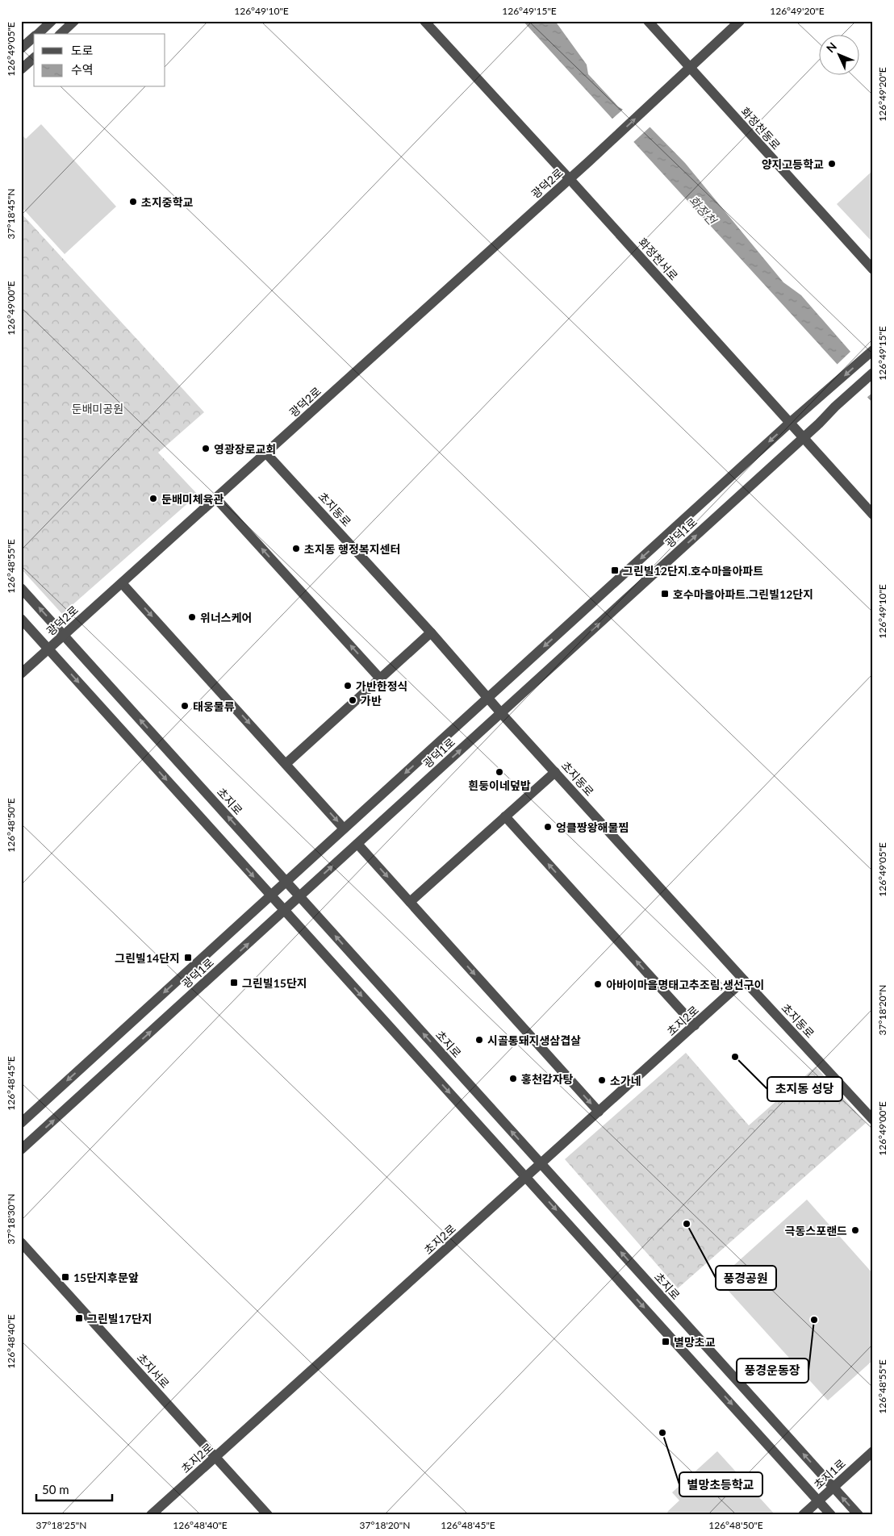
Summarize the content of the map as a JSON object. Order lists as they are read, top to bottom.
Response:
{
  "streets": {
    "street": [
      "화정천동로",
      "광덕2로",
      "화정천서로",
      "초지동로",
      "광덕1로",
      "초지로",
      "초지2로",
      "초지서로",
      "초지1로"
    ]
  },
  "crossings": [
    ["화정천동로", "광덕2로"],
    ["광덕2로", "화정천서로"],
    ["광덕2로", "초지동로"],
    ["광덕2로", "초지로"],
    ["화정천서로", "광덕1로"],
    ["초지동로", "광덕1로"],
    ["초지동로", "초지2로"],
    ["광덕1로", "초지로"],
    ["초지로", "초지2로"],
    ["초지로", "초지1로"],
    ["초지2로", "초지서로"]
  ],
  "water": ["화정천"],
  "parks": ["둔배미공원"],
  "places": {
    "other": [
      "양지고등학교",
      "초지중학교",
      "영광장로교회",
      "둔배미체육관",
      "초지동 행정복지센터",
      "위너스케어",
      "가반한정식",
      "가반",
      "태웅물류",
      "흰둥이네덮밥",
      "엉클짱왕해물찜",
      "아바이마을명태고추조림,생선구이",
      "시골통돼지생삼겹살",
      "초지동 성당",
      "홍천감자탕",
      "소가네",
      "풍경공원",
      "극동스포랜드",
      "풍경운동장",
      "별망초등학교"
    ],
    "transit": [
      "그린빌12단지.호수마을아파트",
      "호수마을아파트.그린빌12단지",
      "그린빌14단지",
      "그린빌15단지",
      "15단지후문앞",
      "그린빌17단지",
      "별망초교"
    ]
  },
  "legend": ["도로", "수역"],
  "scale_bar": "50 m",
  "north": "top left",
  "coordinates": [
    "126°49'10\"E",
    "126°49'15\"E",
    "126°49'20\"E",
    "126°49'05\"E",
    "37°18'45\"N",
    "126°49'00\"E",
    "126°48'55\"E",
    "126°48'50\"E",
    "37°18'20\"N",
    "126°48'45\"E",
    "37°18'30\"N",
    "126°48'40\"E",
    "37°18'25\"N"
  ]
}
